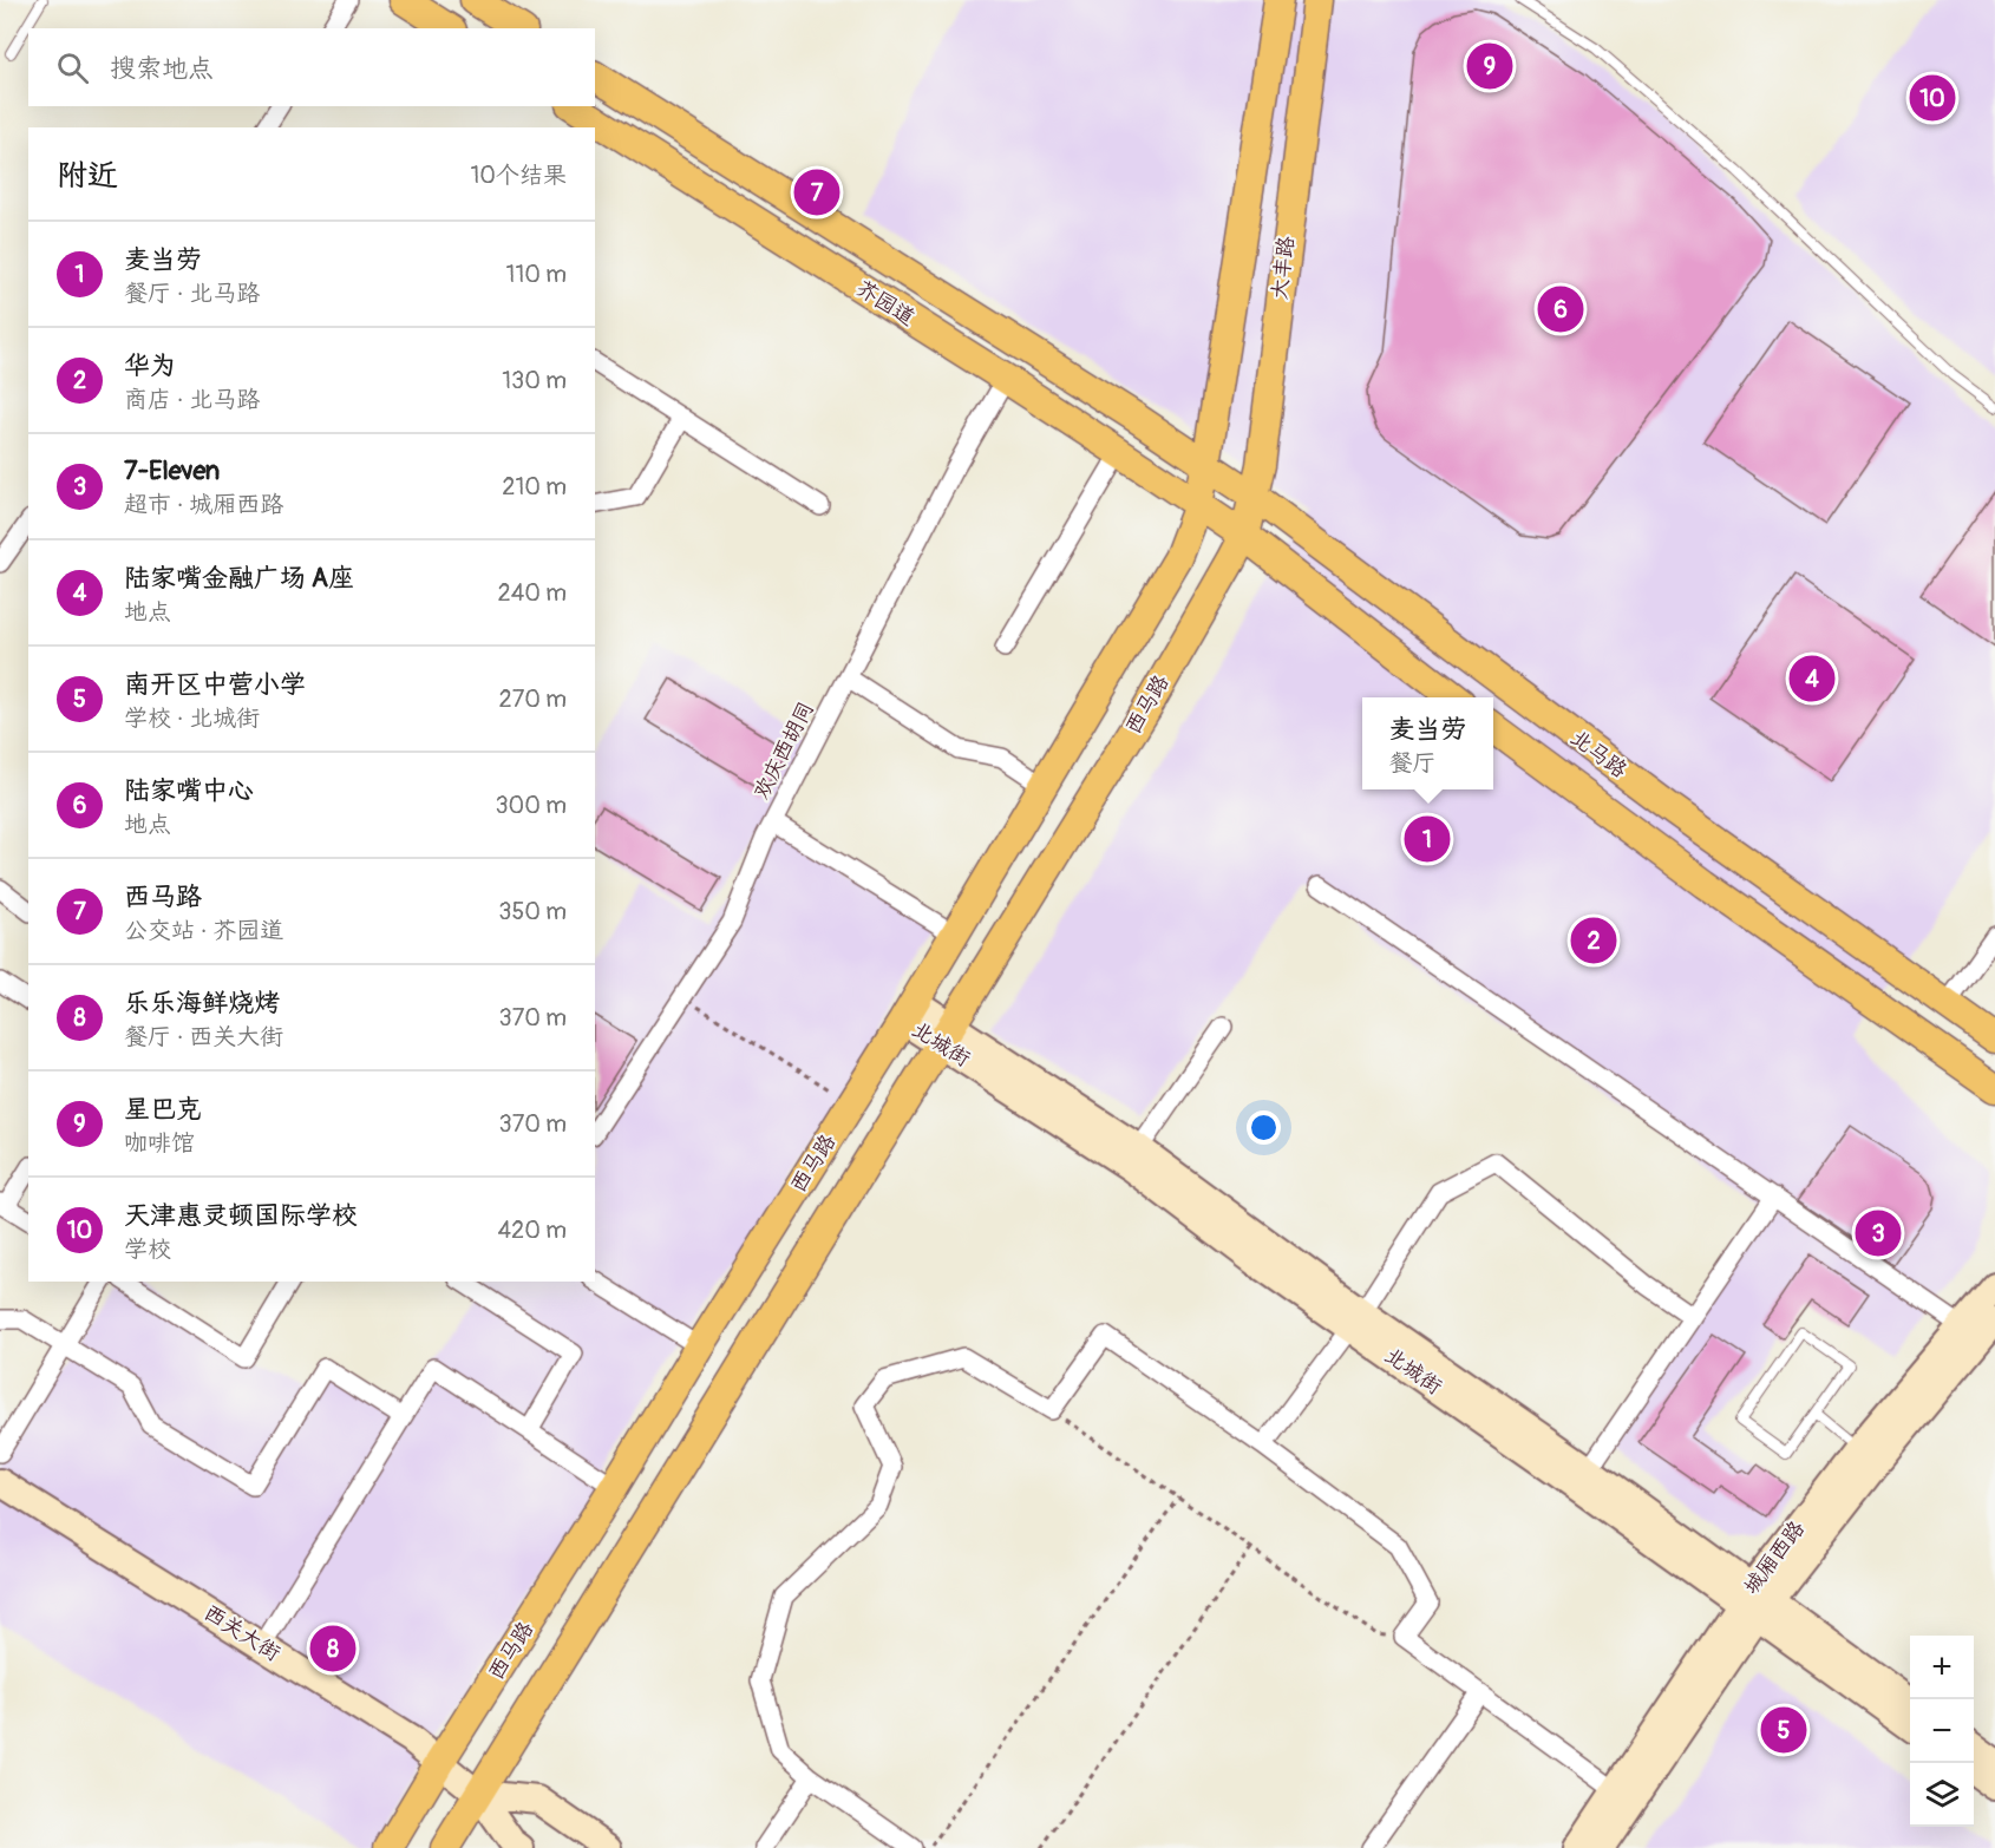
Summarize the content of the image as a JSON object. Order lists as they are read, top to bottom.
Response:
{
  "streets": {
    "main road": [
      "大丰路",
      "芥园道",
      "西马路",
      "北马路"
    ],
    "street": [
      "欢庆西胡同",
      "北城街",
      "城厢西路",
      "西关大街"
    ]
  },
  "crossings": [
    ["大丰路", "西马路"],
    ["大丰路", "北马路"],
    ["芥园道", "西马路"],
    ["芥园道", "欢庆西胡同"],
    ["芥园道", "北马路"],
    ["西马路", "北马路"],
    ["西马路", "北城街"],
    ["西马路", "西关大街"],
    ["北城街", "城厢西路"]
  ],
  "page": {
    "search": "搜索地点",
    "pins": [
      "9",
      "10",
      "7",
      "6",
      "4",
      "1",
      "2",
      "3",
      "8",
      "5"
    ],
    "heading": ["附近", "10个结果"],
    "list": [
      {
        "mark": "1",
        "name": "麦当劳",
        "note": "餐厅 · 北马路",
        "value": "110 m"
      },
      {
        "mark": "2",
        "name": "华为",
        "note": "商店 · 北马路",
        "value": "130 m"
      },
      {
        "mark": "3",
        "name": "7-Eleven",
        "note": "超市 · 城厢西路",
        "value": "210 m"
      },
      {
        "mark": "4",
        "name": "陆家嘴金融广场 A座",
        "note": "地点",
        "value": "240 m"
      },
      {
        "mark": "5",
        "name": "南开区中营小学",
        "note": "学校 · 北城街",
        "value": "270 m"
      },
      {
        "mark": "6",
        "name": "陆家嘴中心",
        "note": "地点",
        "value": "300 m"
      },
      {
        "mark": "7",
        "name": "西马路",
        "note": "公交站 · 芥园道",
        "value": "350 m"
      },
      {
        "mark": "8",
        "name": "乐乐海鲜烧烤",
        "note": "餐厅 · 西关大街",
        "value": "370 m"
      },
      {
        "mark": "9",
        "name": "星巴克",
        "note": "咖啡馆",
        "value": "370 m"
      },
      {
        "mark": "10",
        "name": "天津惠灵顿国际学校",
        "note": "学校",
        "value": "420 m"
      }
    ],
    "popup": ["麦当劳", "餐厅"],
    "map_buttons": ["+", "−"]
  }
}
